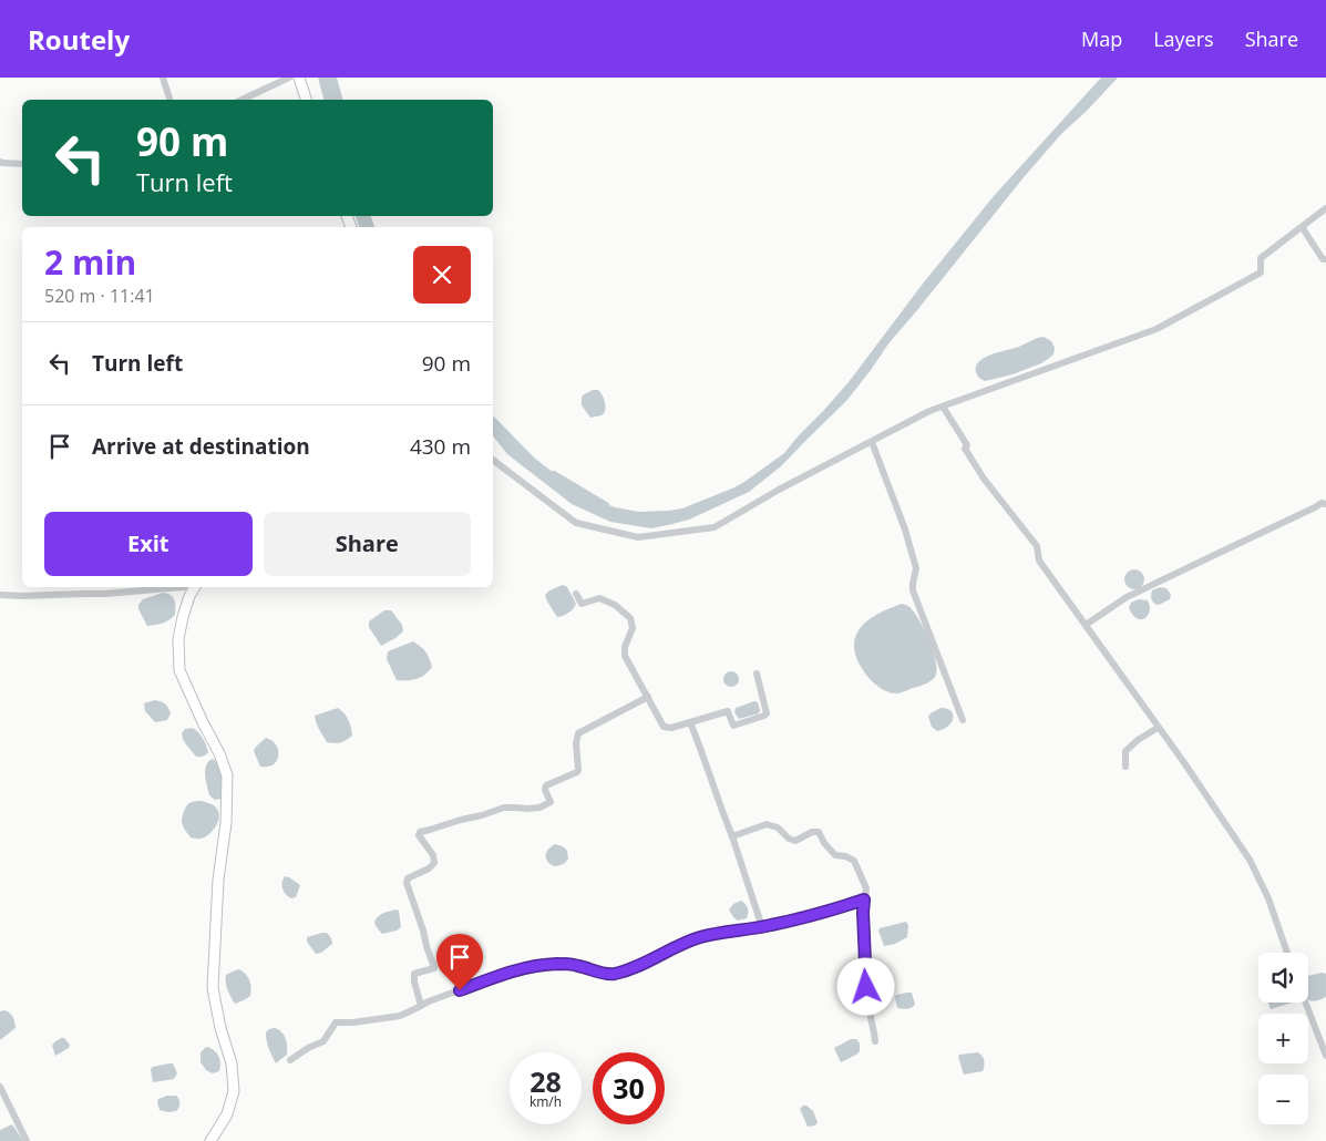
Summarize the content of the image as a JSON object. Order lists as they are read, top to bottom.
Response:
{
  "page": {
    "header": "Routely",
    "nav": ["Map", "Layers", "Share"],
    "turn": ["90 m", "Turn left"],
    "heading": ["2 min", "520 m · 11:41"],
    "list": [
      {
        "name": "Turn left",
        "value": "90 m"
      },
      {
        "name": "Arrive at destination",
        "value": "430 m"
      }
    ],
    "buttons": ["Exit", "Share"],
    "map_buttons": ["+", "−"],
    "speed": "28 km/h",
    "limit": "30"
  }
}
